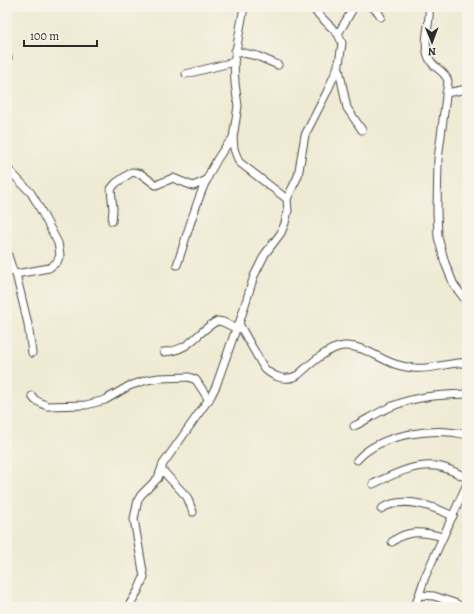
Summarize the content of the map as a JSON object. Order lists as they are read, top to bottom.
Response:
{
  "scale_bar": "100 m",
  "north": "bottom"
}
